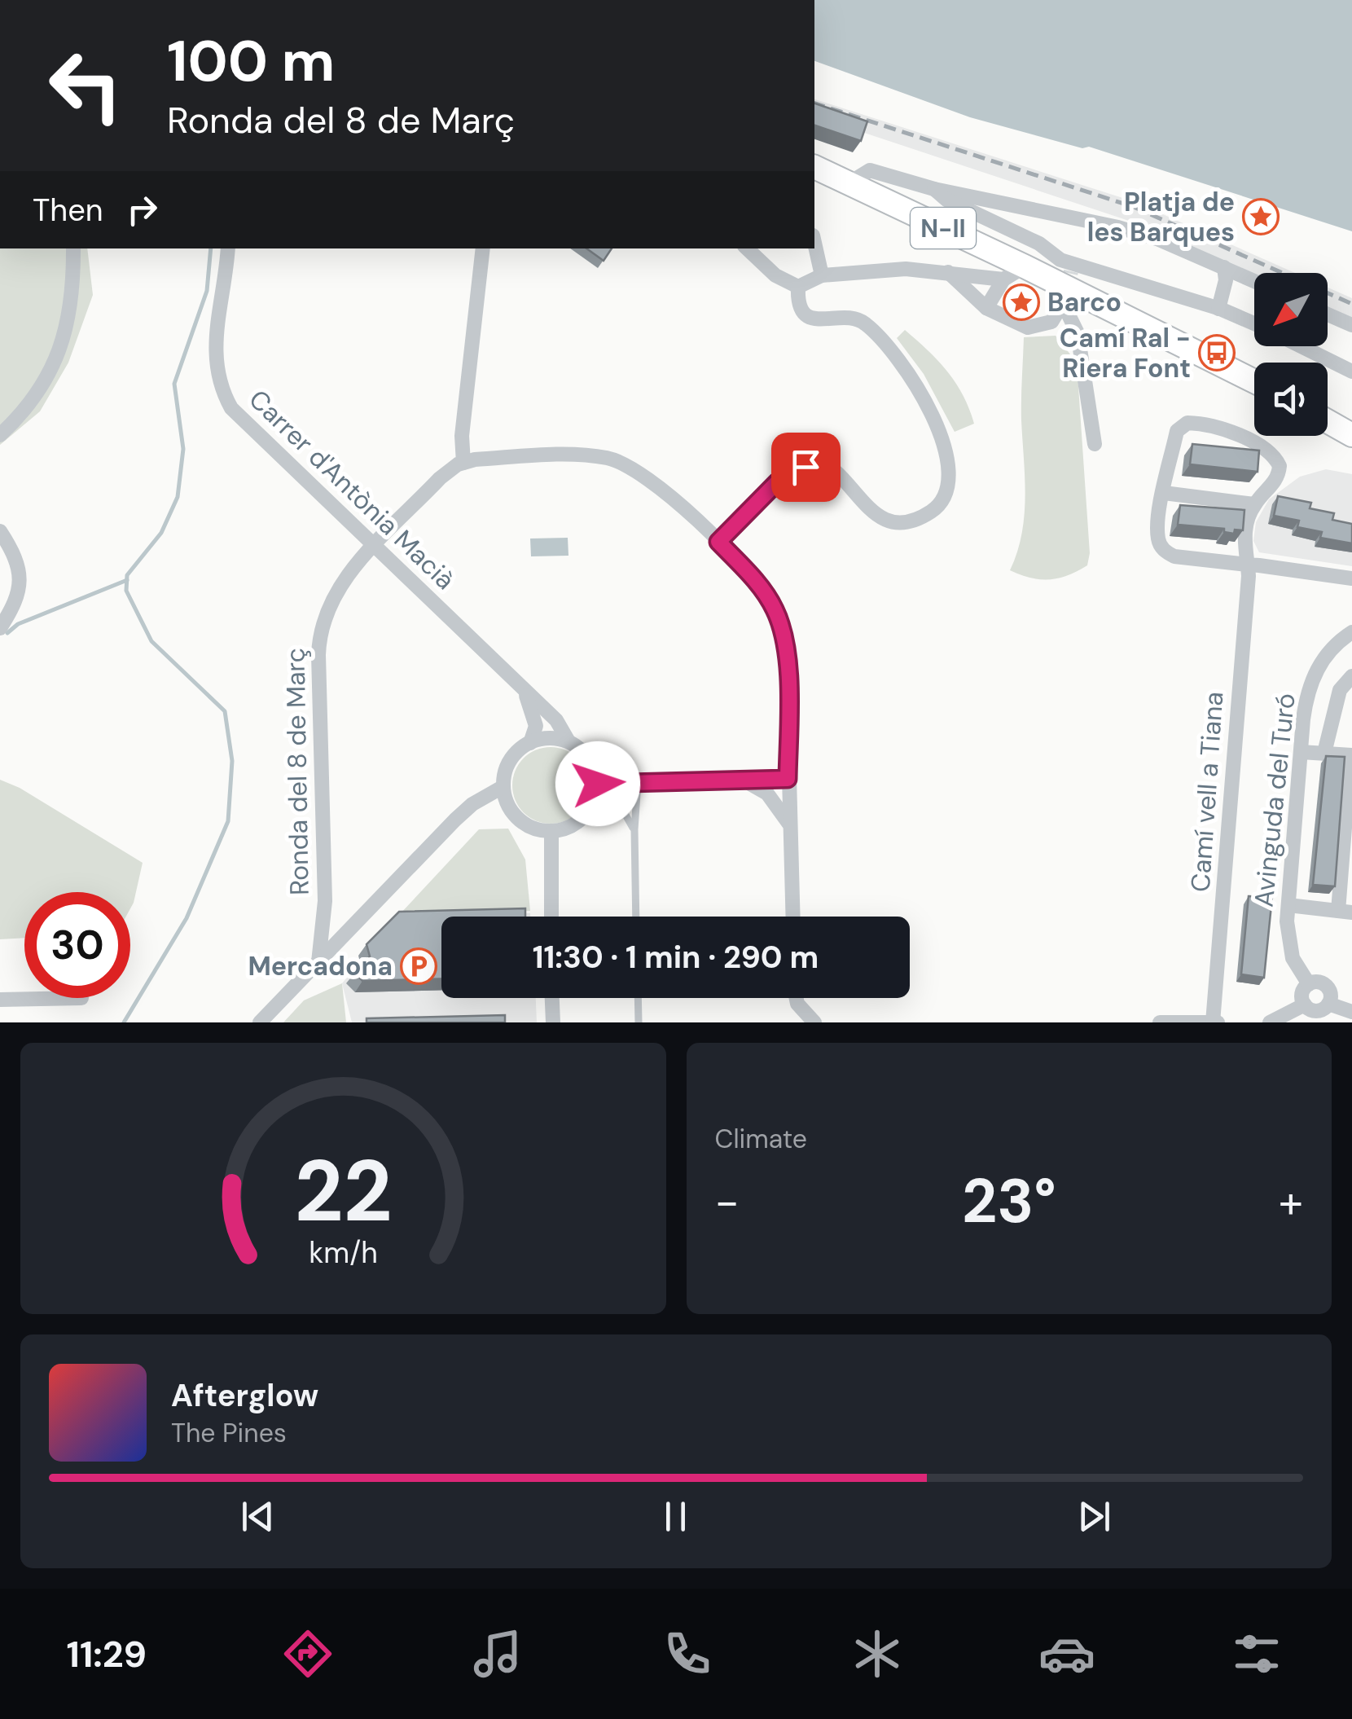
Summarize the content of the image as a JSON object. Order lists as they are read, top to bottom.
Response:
{
  "streets": {
    "main road": ["N-II"],
    "street": [
      "Carrer d'Antònia Macià",
      "Ronda del 8 de Març",
      "Camí vell a Tiana",
      "Avinguda del Turó"
    ]
  },
  "crossings": [
    ["Carrer d'Antònia Macià", "Ronda del 8 de Març"]
  ],
  "places": {
    "place": ["Platja de les Barques", "Barco"],
    "bus stop": ["Camí Ral - Riera Font"],
    "parking": ["Mercadona"]
  },
  "north": "bottom left",
  "page": {
    "turn": ["100 m", "Ronda del 8 de Març"],
    "then": "Then",
    "limit": "30",
    "trip": "11:30 · 1 min · 290 m",
    "tile": "Climate",
    "heat": ["−", "23°", "+"],
    "song": ["Afterglow", "The Pines"],
    "tabs": "11:29",
    "gauge": ["22", "km/h"]
  }
}
